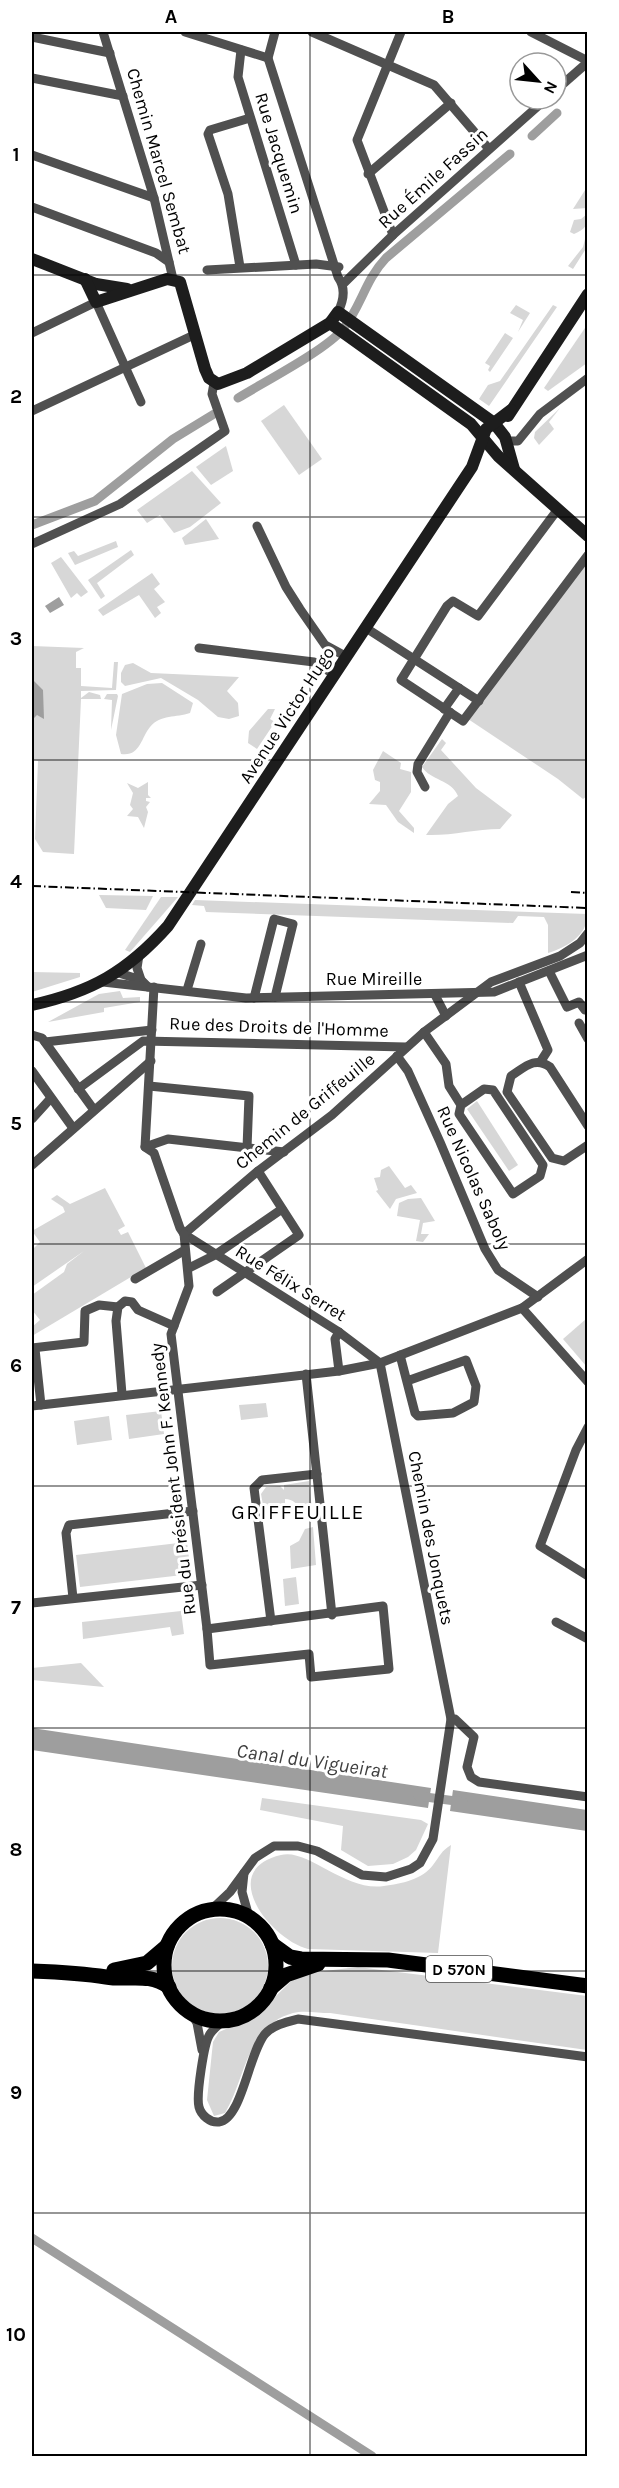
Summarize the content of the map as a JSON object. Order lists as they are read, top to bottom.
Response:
{
  "streets": {
    "main road": ["Chemin Marcel Sembat", "Avenue Victor Hugo", "D 570N"],
    "street": [
      "Rue Jacquemin",
      "Rue Émile Fassin",
      "Rue Mireille",
      "Rue des Droits de l'Homme",
      "Chemin de Griffeuille",
      "Rue Nicolas Saboly",
      "Rue Félix Serret",
      "Rue du Président John F. Kennedy",
      "Chemin des Jonquets"
    ]
  },
  "crossings": [
    ["Rue Mireille", "Chemin de Griffeuille"],
    ["Rue des Droits de l'Homme", "Chemin de Griffeuille"],
    ["Chemin de Griffeuille", "Rue Nicolas Saboly"],
    ["Chemin de Griffeuille", "Rue Félix Serret"],
    ["Rue Félix Serret", "Chemin des Jonquets"],
    ["Chemin des Jonquets", "D 570N"]
  ],
  "districts": ["GRIFFEUILLE"],
  "water": ["Canal du Vigueirat"],
  "north": "bottom right",
  "grid": {
    "columns": ["A", "B"],
    "rows": [
      "1",
      "2",
      "3",
      "4",
      "5",
      "6",
      "7",
      "8",
      "9",
      "10"
    ]
  }
}
